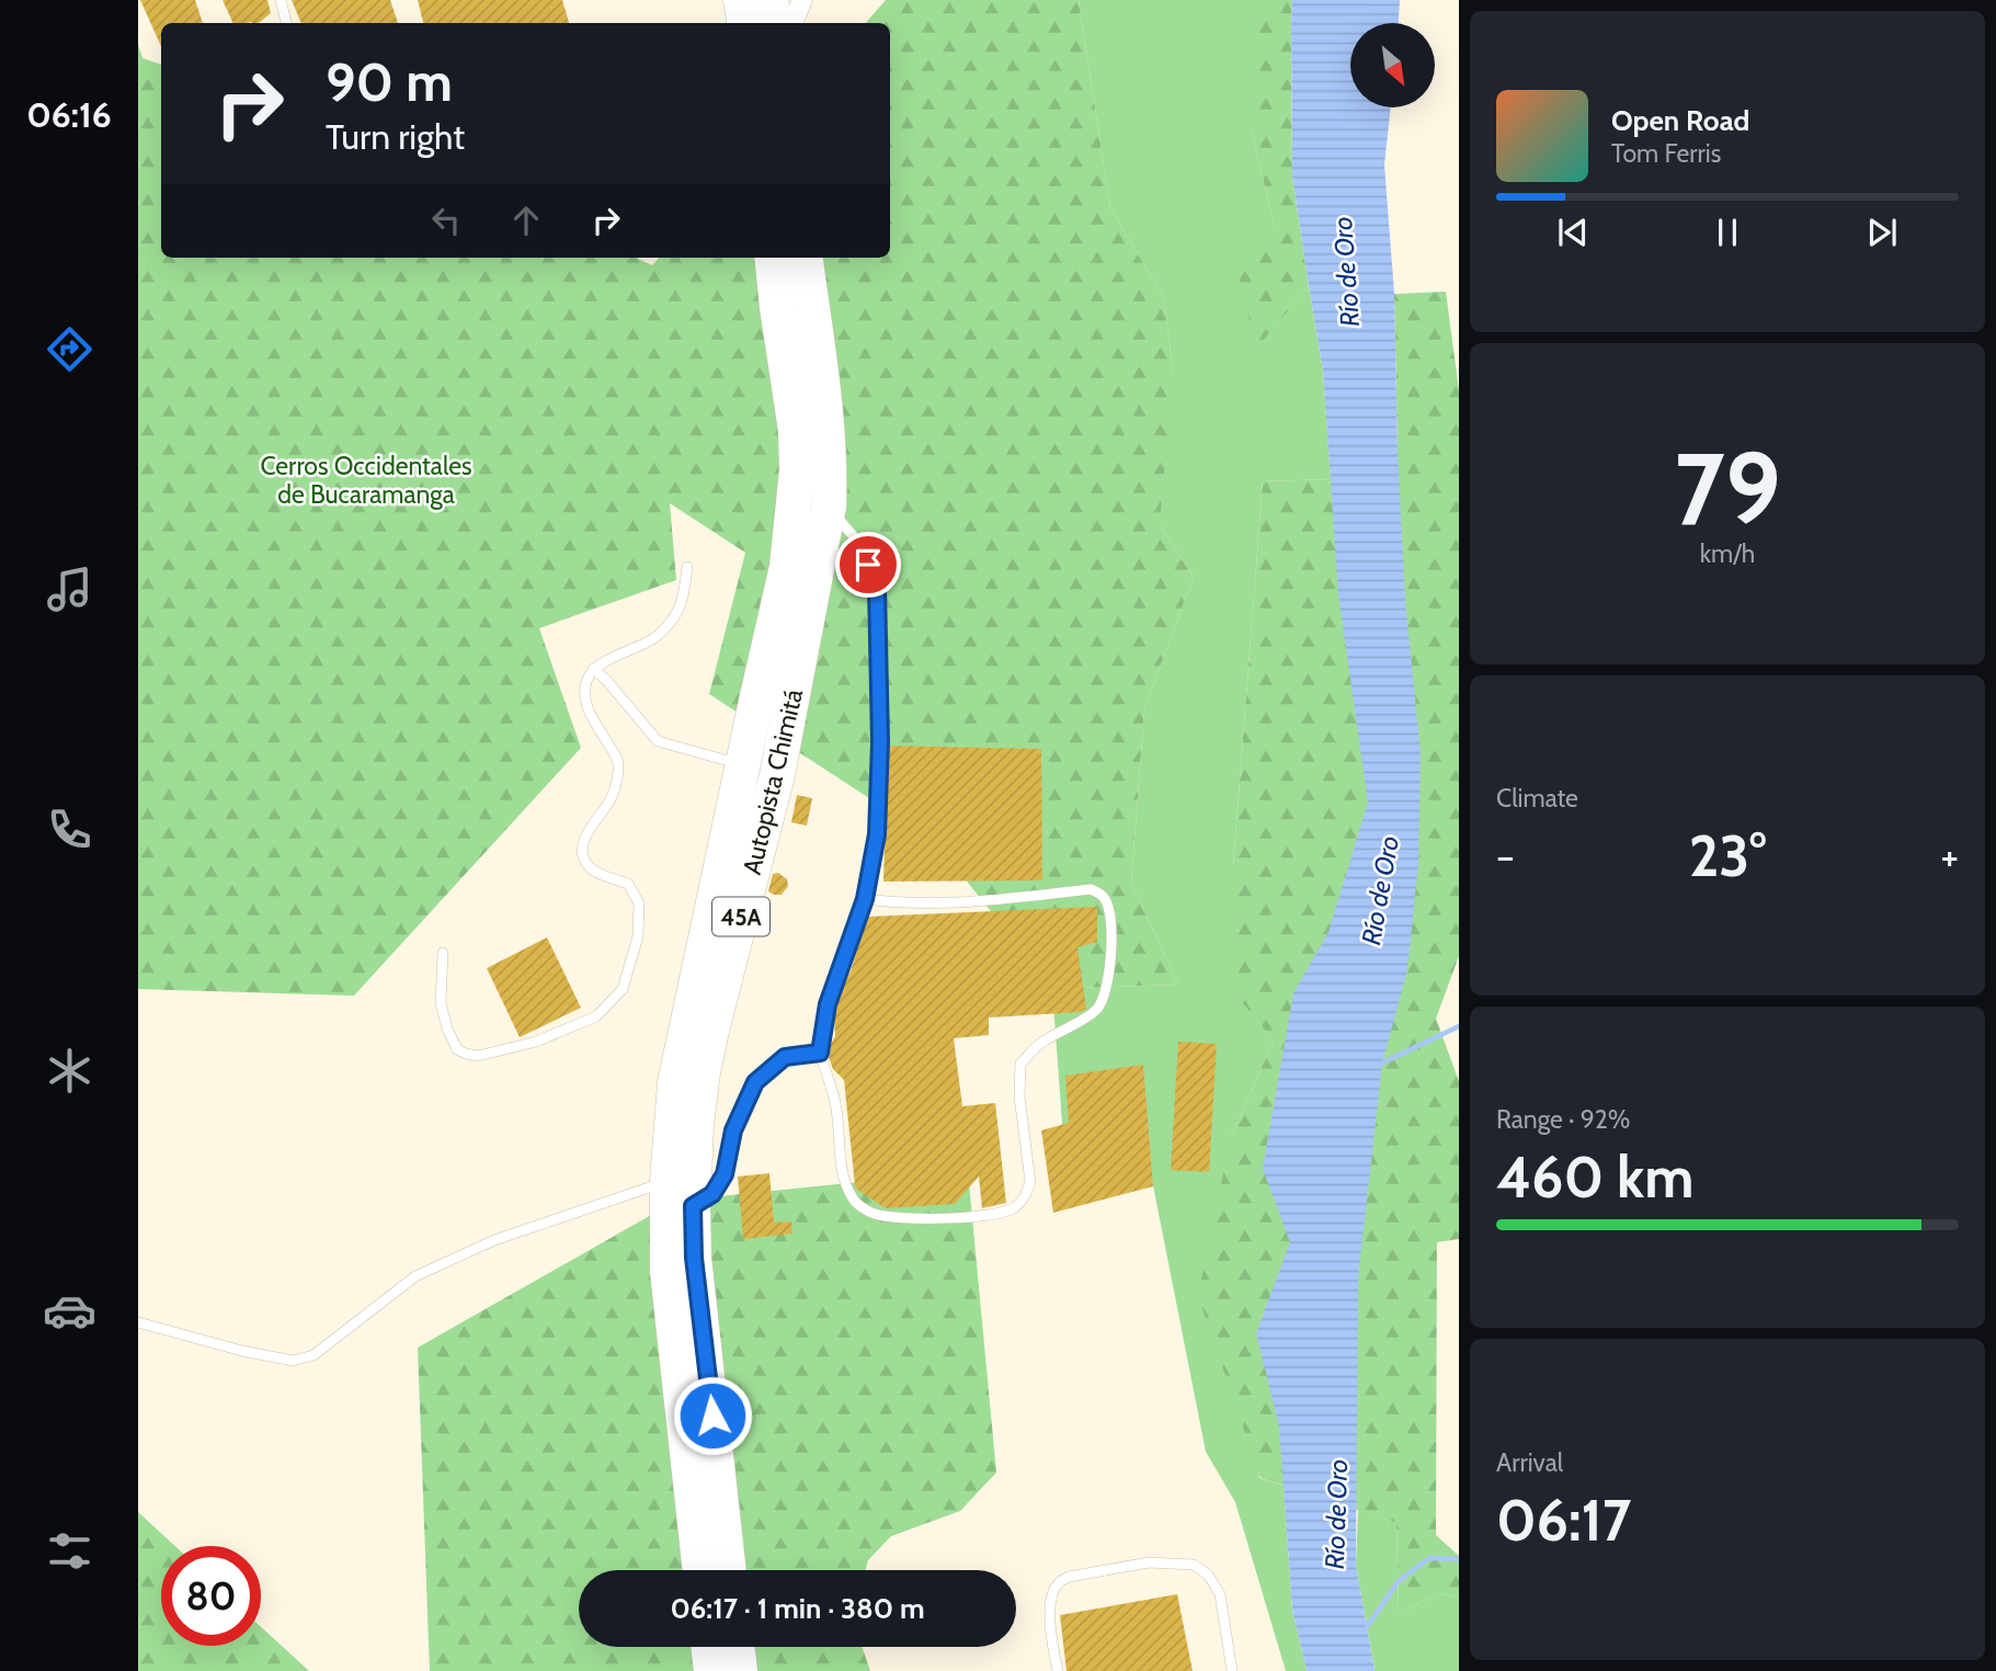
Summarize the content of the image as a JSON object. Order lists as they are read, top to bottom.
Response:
{
  "streets": {
    "highway": ["Autopista Chimitá", "45A"]
  },
  "water": ["Río de Oro"],
  "parks": ["Cerros Occidentales de Bucaramanga"],
  "north": "bottom right",
  "page": {
    "tabs": "06:16",
    "turn": ["90 m", "Turn right"],
    "song": ["Open Road", "Tom Ferris"],
    "tile": [
      ["79", "km/h"],
      "Climate",
      ["Range · 92%", "460 km"],
      ["Arrival", "06:17"]
    ],
    "heat": ["−", "23°", "+"],
    "limit": "80",
    "trip": "06:17 · 1 min · 380 m"
  }
}
